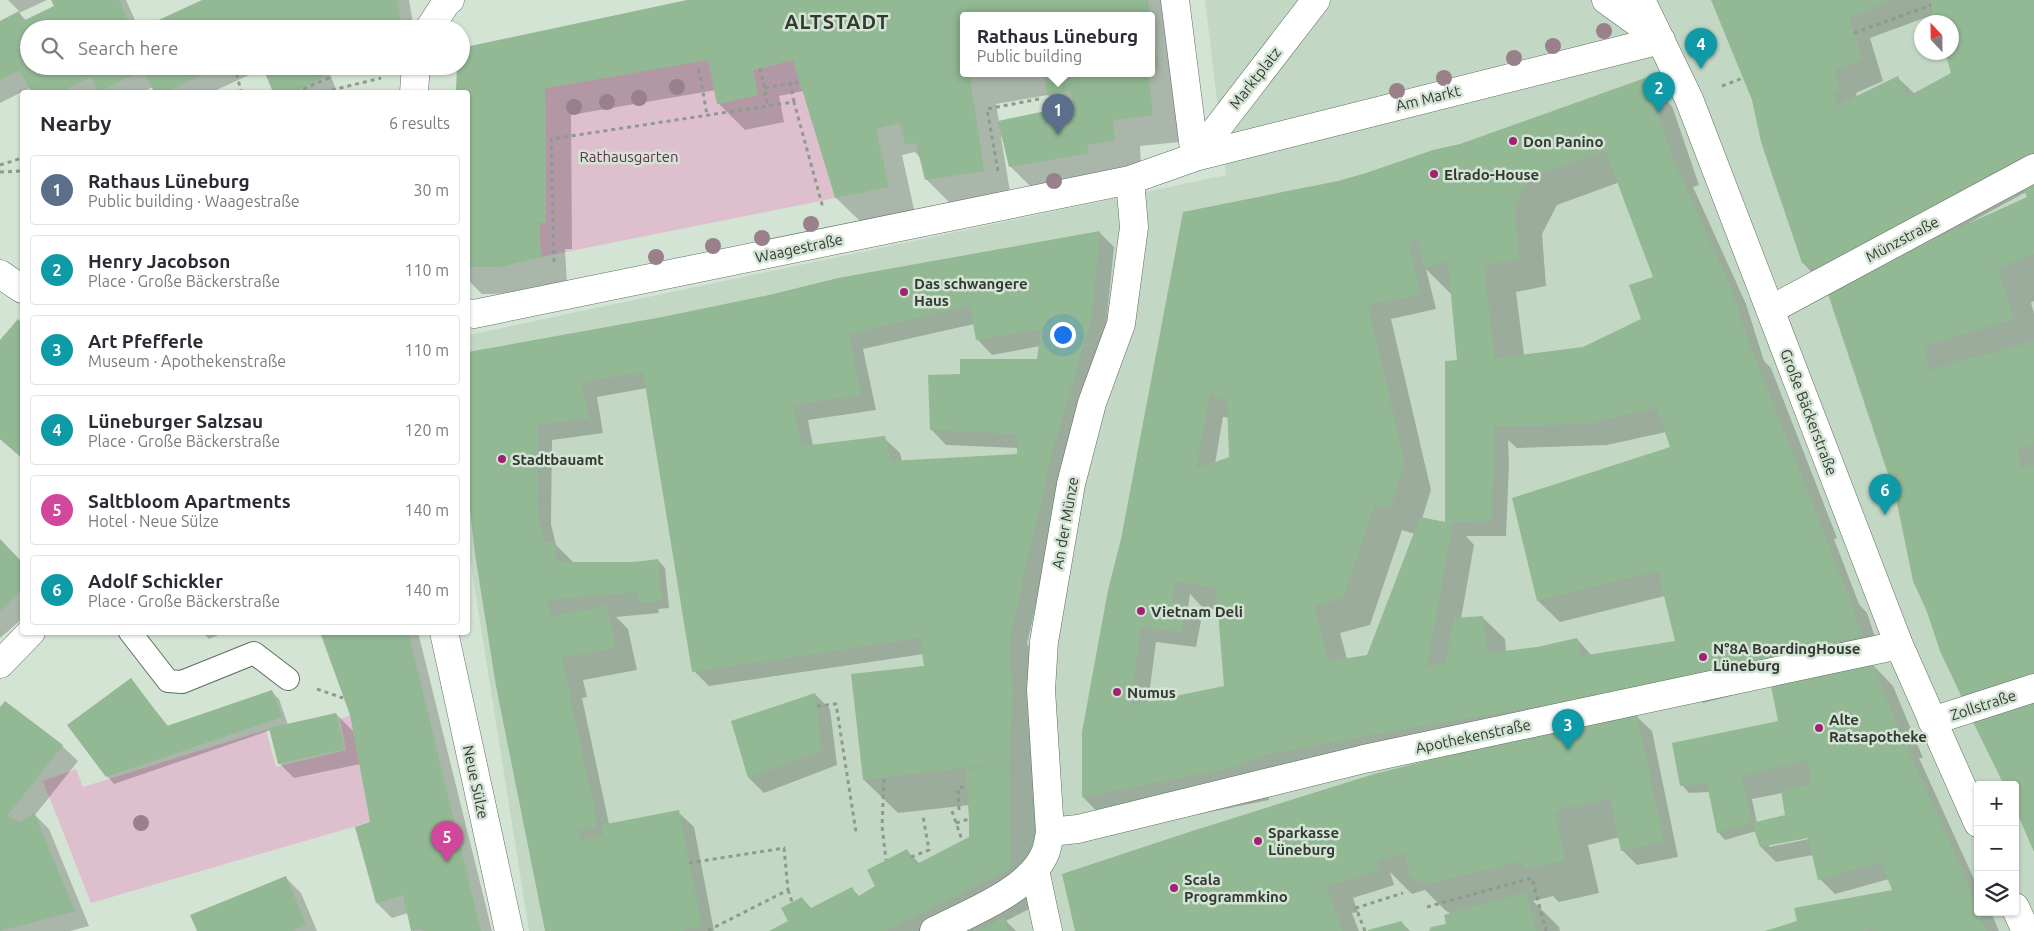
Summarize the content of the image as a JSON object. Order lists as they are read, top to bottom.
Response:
{
  "streets": {
    "street": [
      "Marktplatz",
      "Am Markt",
      "Münzstraße",
      "Waagestraße",
      "Große Bäckerstraße",
      "An der Münze",
      "Zollstraße",
      "Apothekenstraße",
      "Neue Sülze"
    ]
  },
  "crossings": [
    ["Marktplatz", "Am Markt"],
    ["Am Markt", "Waagestraße"],
    ["Am Markt", "Große Bäckerstraße"],
    ["Am Markt", "An der Münze"],
    ["Münzstraße", "Große Bäckerstraße"],
    ["Waagestraße", "An der Münze"],
    ["Große Bäckerstraße", "Zollstraße"],
    ["Große Bäckerstraße", "Apothekenstraße"],
    ["An der Münze", "Apothekenstraße"]
  ],
  "districts": ["ALTSTADT"],
  "parks": ["Rathausgarten"],
  "places": [
    "Don Panino",
    "Elrado-House",
    "Das schwangere Haus",
    "Stadtbauamt",
    "Vietnam Deli",
    "N°8A BoardingHouse Lüneburg",
    "Numus",
    "Alte Ratsapotheke",
    "Sparkasse Lüneburg",
    "Scala Programmkino"
  ],
  "north": "top",
  "page": {
    "popup": ["Rathaus Lüneburg", "Public building"],
    "search": "Search here",
    "pins": [
      "4",
      "2",
      "1",
      "6",
      "3",
      "5"
    ],
    "heading": ["Nearby", "6 results"],
    "list": [
      {
        "mark": "1",
        "name": "Rathaus Lüneburg",
        "note": "Public building · Waagestraße",
        "value": "30 m"
      },
      {
        "mark": "2",
        "name": "Henry Jacobson",
        "note": "Place · Große Bäckerstraße",
        "value": "110 m"
      },
      {
        "mark": "3",
        "name": "Art Pfefferle",
        "note": "Museum · Apothekenstraße",
        "value": "110 m"
      },
      {
        "mark": "4",
        "name": "Lüneburger Salzsau",
        "note": "Place · Große Bäckerstraße",
        "value": "120 m"
      },
      {
        "mark": "5",
        "name": "Saltbloom Apartments",
        "note": "Hotel · Neue Sülze",
        "value": "140 m"
      },
      {
        "mark": "6",
        "name": "Adolf Schickler",
        "note": "Place · Große Bäckerstraße",
        "value": "140 m"
      }
    ],
    "map_buttons": ["+", "−"]
  }
}
